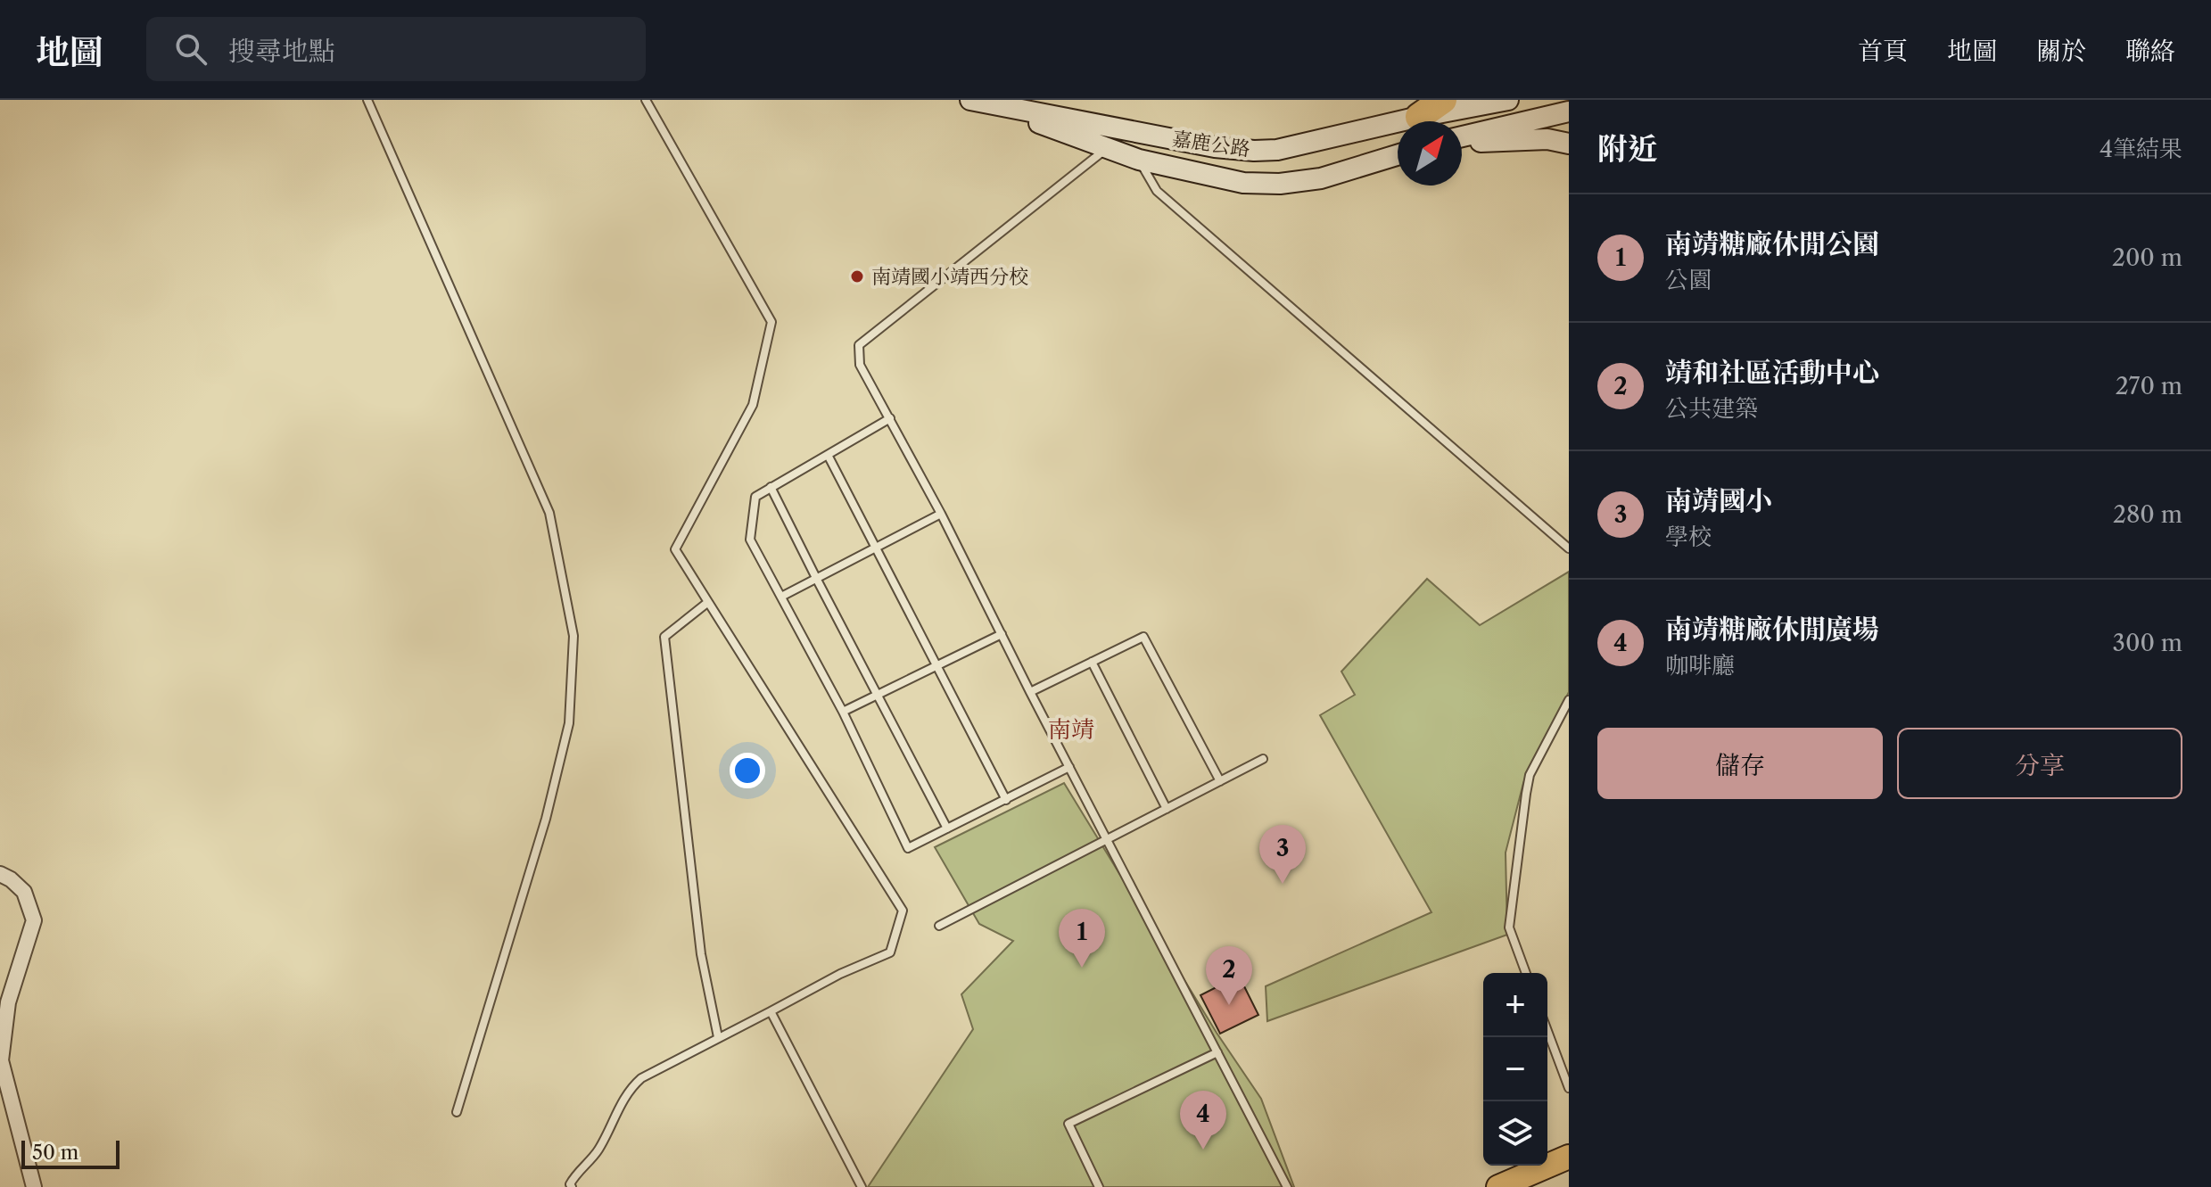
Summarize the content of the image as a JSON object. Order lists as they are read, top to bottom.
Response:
{
  "streets": {
    "main road": ["嘉鹿公路"]
  },
  "districts": ["南靖"],
  "places": ["南靖國小靖西分校"],
  "scale_bar": "50 m",
  "north": "top right",
  "page": {
    "header": "地圖",
    "search": "搜尋地點",
    "nav": [
      "首頁",
      "地圖",
      "關於",
      "聯絡"
    ],
    "heading": ["附近", "4筆結果"],
    "list": [
      {
        "mark": "1",
        "name": "南靖糖廠休閒公園",
        "note": "公園",
        "value": "200 m"
      },
      {
        "mark": "2",
        "name": "靖和社區活動中心",
        "note": "公共建築",
        "value": "270 m"
      },
      {
        "mark": "3",
        "name": "南靖國小",
        "note": "學校",
        "value": "280 m"
      },
      {
        "mark": "4",
        "name": "南靖糖廠休閒廣場",
        "note": "咖啡廳",
        "value": "300 m"
      }
    ],
    "buttons": ["儲存", "分享"],
    "pins": [
      "3",
      "1",
      "2",
      "4"
    ],
    "map_buttons": ["+", "−"],
    "scale": "50 m"
  }
}
